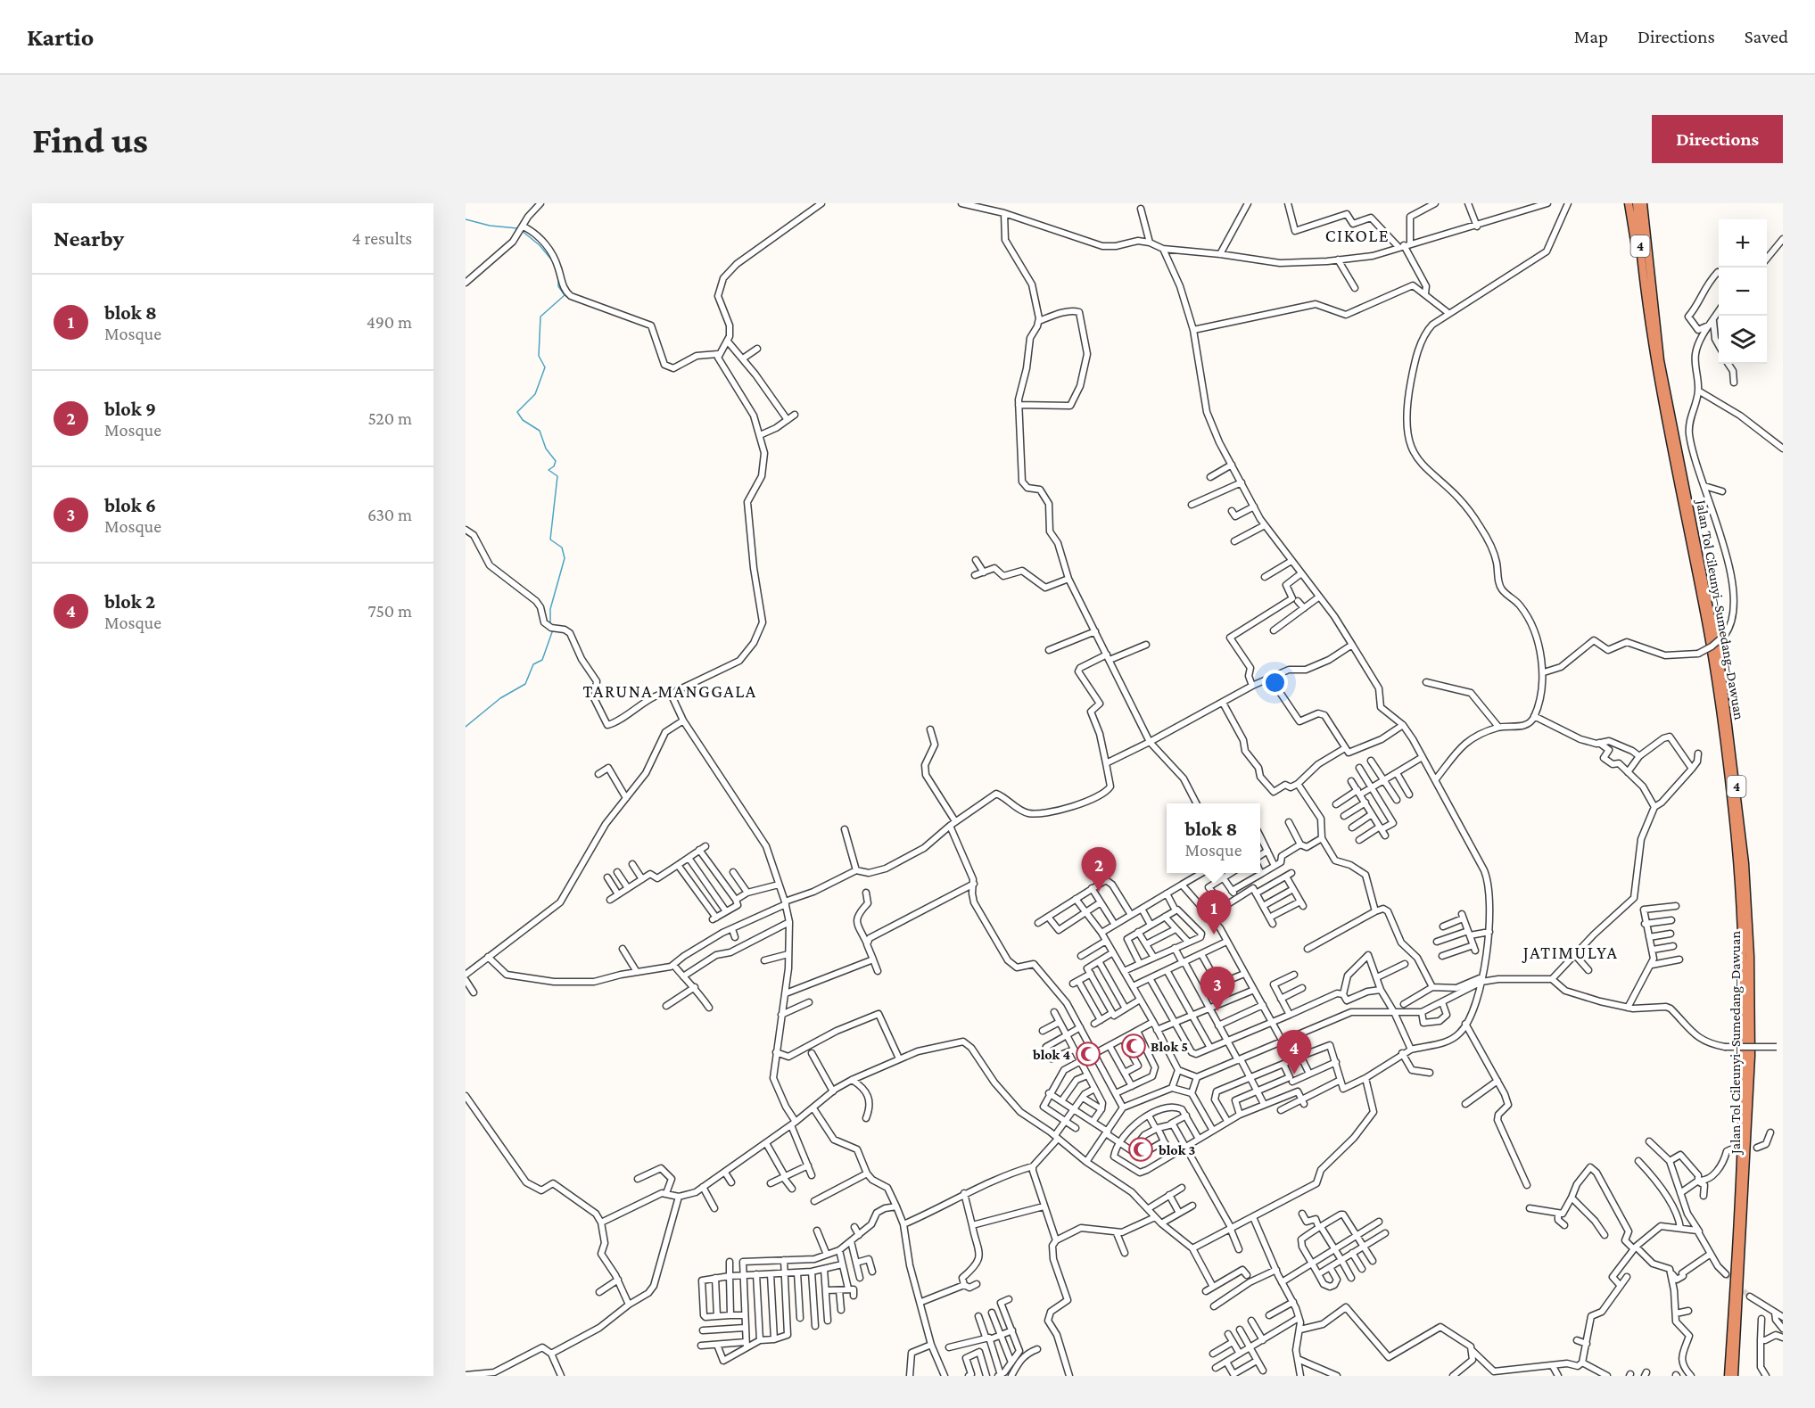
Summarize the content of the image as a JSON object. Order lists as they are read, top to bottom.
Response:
{
  "streets": {
    "highway": ["4", "Jalan Tol Cileunyi–Sumedang–Dawuan"]
  },
  "districts": ["CIKOLE", "TARUNA MANGGALA", "JATIMULYA"],
  "places": {
    "mosque": ["Blok 5", "blok 4", "blok 3"]
  },
  "page": {
    "header": "Kartio",
    "nav": ["Map", "Directions", "Saved"],
    "buttons": "Directions",
    "title": "Find us",
    "heading": ["Nearby", "4 results"],
    "map_buttons": ["+", "−"],
    "list": [
      {
        "mark": "1",
        "name": "blok 8",
        "note": "Mosque",
        "value": "490 m"
      },
      {
        "mark": "2",
        "name": "blok 9",
        "note": "Mosque",
        "value": "520 m"
      },
      {
        "mark": "3",
        "name": "blok 6",
        "note": "Mosque",
        "value": "630 m"
      },
      {
        "mark": "4",
        "name": "blok 2",
        "note": "Mosque",
        "value": "750 m"
      }
    ],
    "popup": ["blok 8", "Mosque"],
    "pins": [
      "2",
      "1",
      "3",
      "4"
    ]
  }
}
